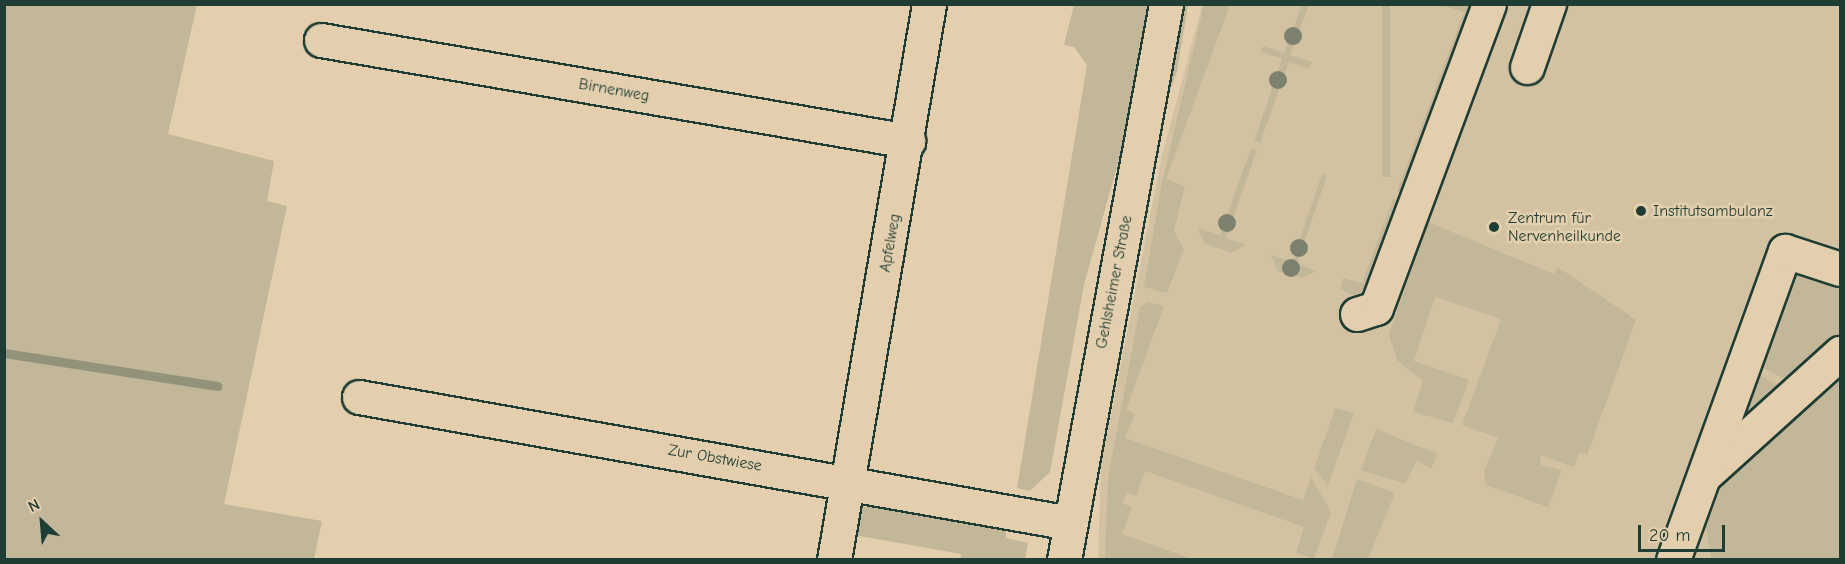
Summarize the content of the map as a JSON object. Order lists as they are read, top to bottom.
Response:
{
  "streets": {
    "street": [
      "Birnenweg",
      "Apfelweg",
      "Gehlsheimer Straße",
      "Zur Obstwiese"
    ]
  },
  "crossings": [
    ["Birnenweg", "Apfelweg"],
    ["Apfelweg", "Zur Obstwiese"],
    ["Gehlsheimer Straße", "Zur Obstwiese"]
  ],
  "places": ["Institutsambulanz", "Zentrum für Nervenheilkunde"],
  "scale_bar": "20 m",
  "north": "top left"
}
